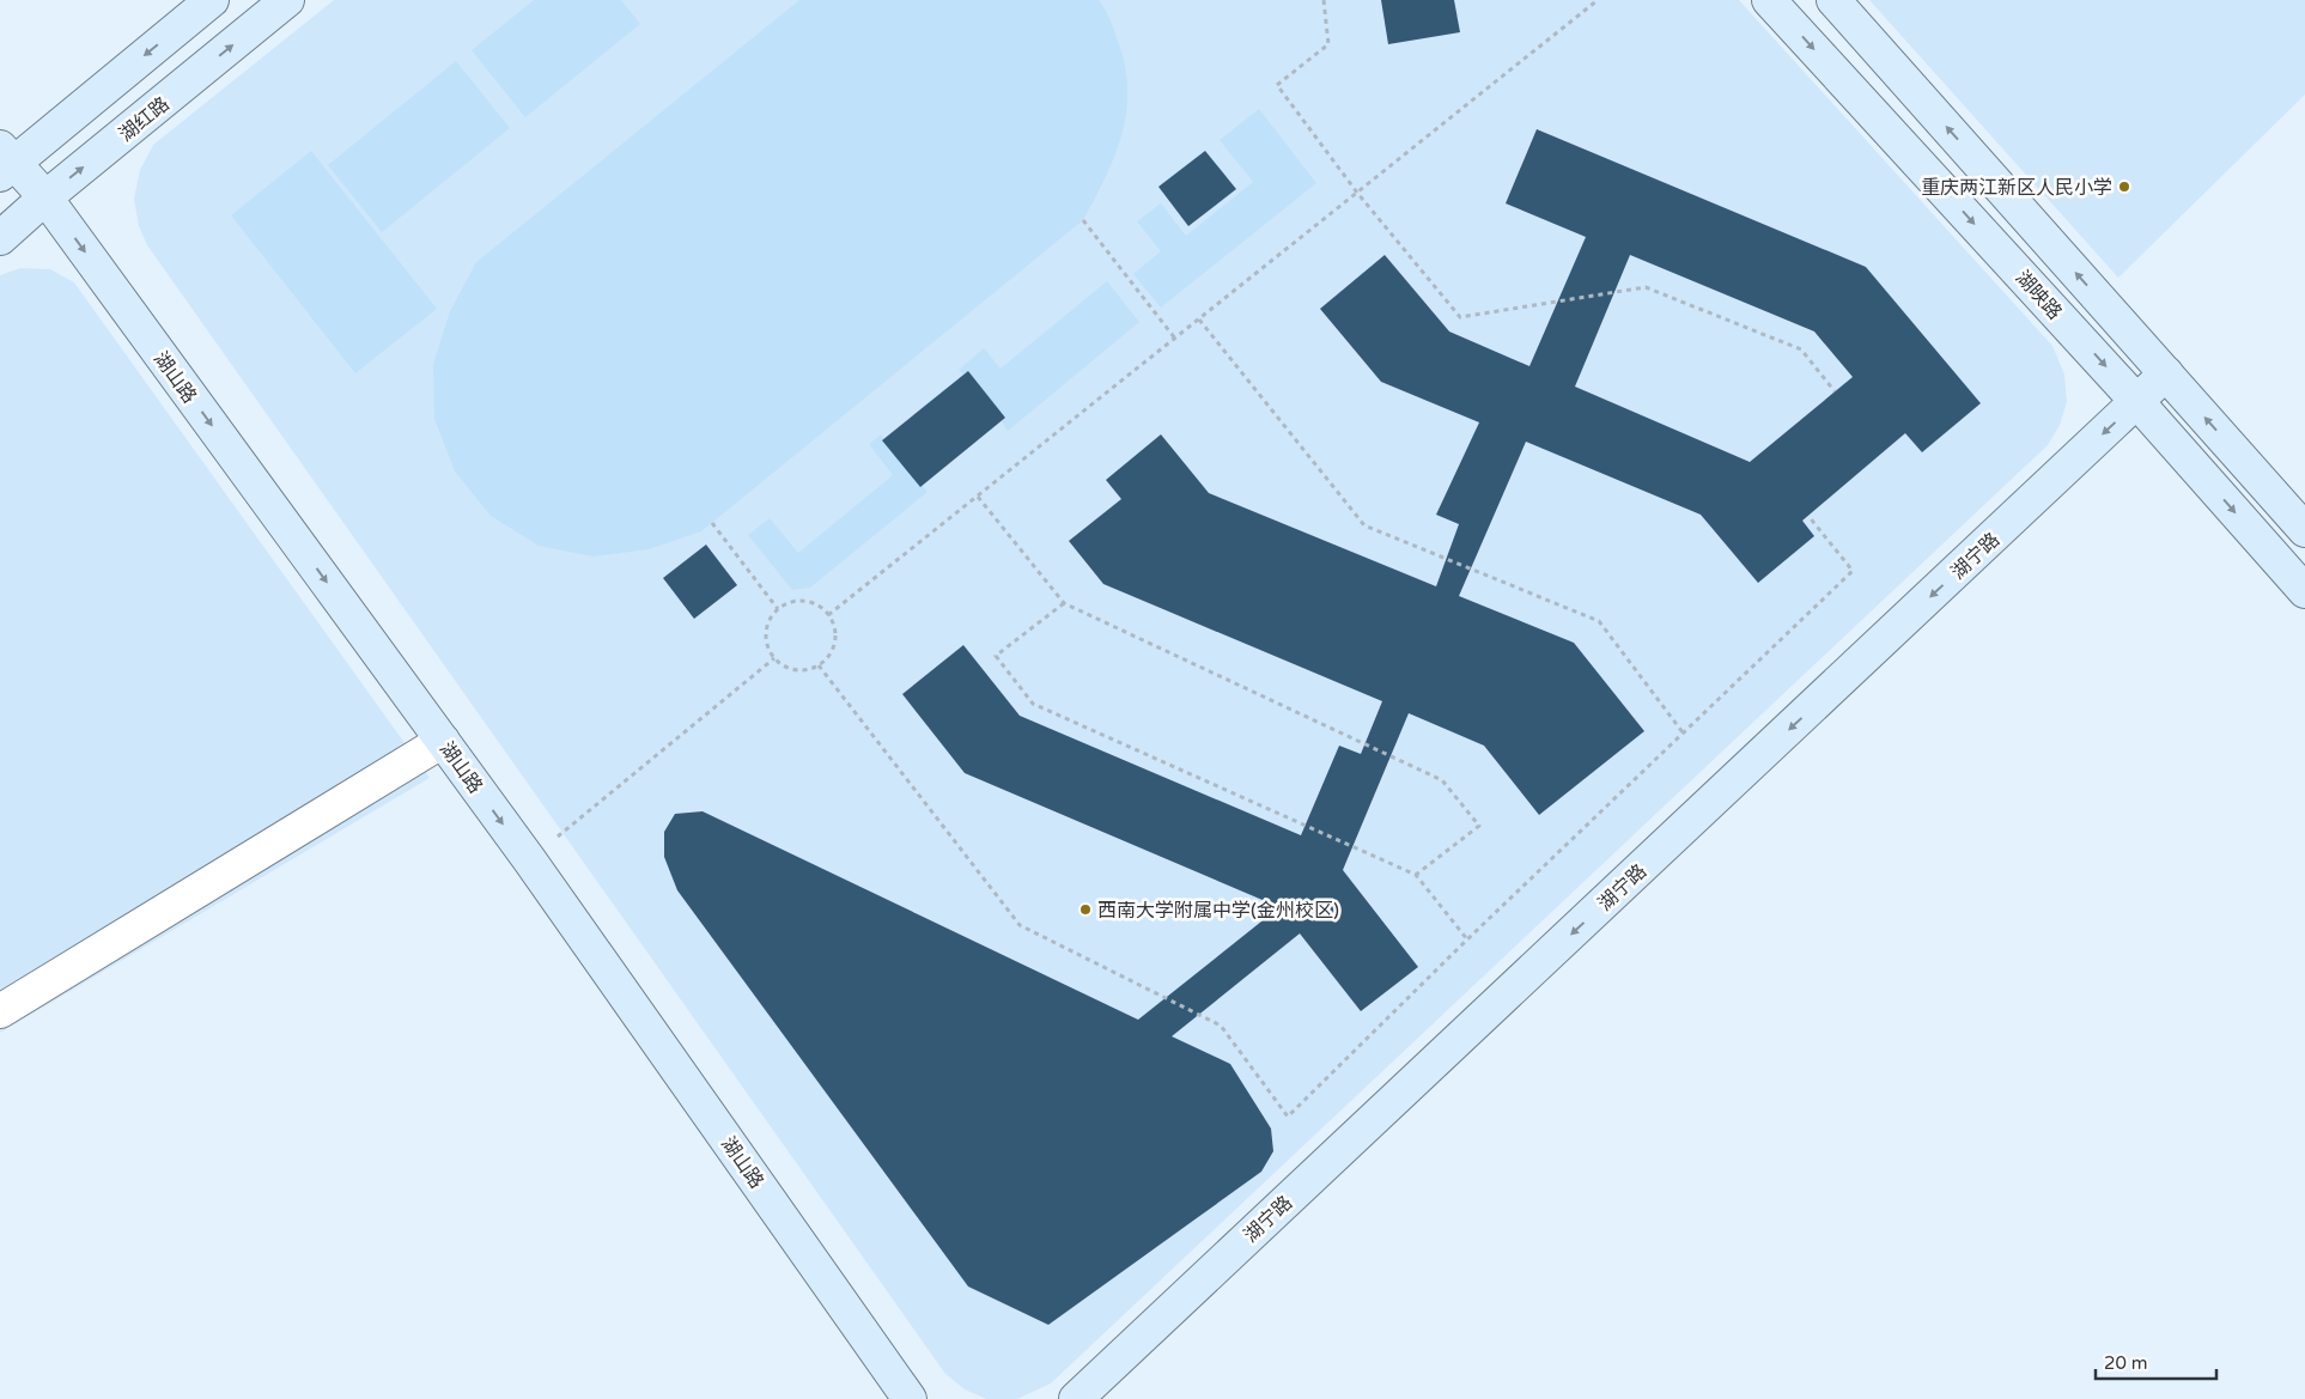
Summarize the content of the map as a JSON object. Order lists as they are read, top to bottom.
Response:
{
  "streets": {
    "street": [
      "湖红路",
      "湖映路",
      "湖山路",
      "湖宁路"
    ]
  },
  "crossings": [
    ["湖红路", "湖山路"],
    ["湖映路", "湖宁路"]
  ],
  "one_way": ["湖山路", "湖宁路"],
  "places": ["重庆两江新区人民小学", "西南大学附属中学(金州校区)"],
  "scale_bar": "20 m"
}
